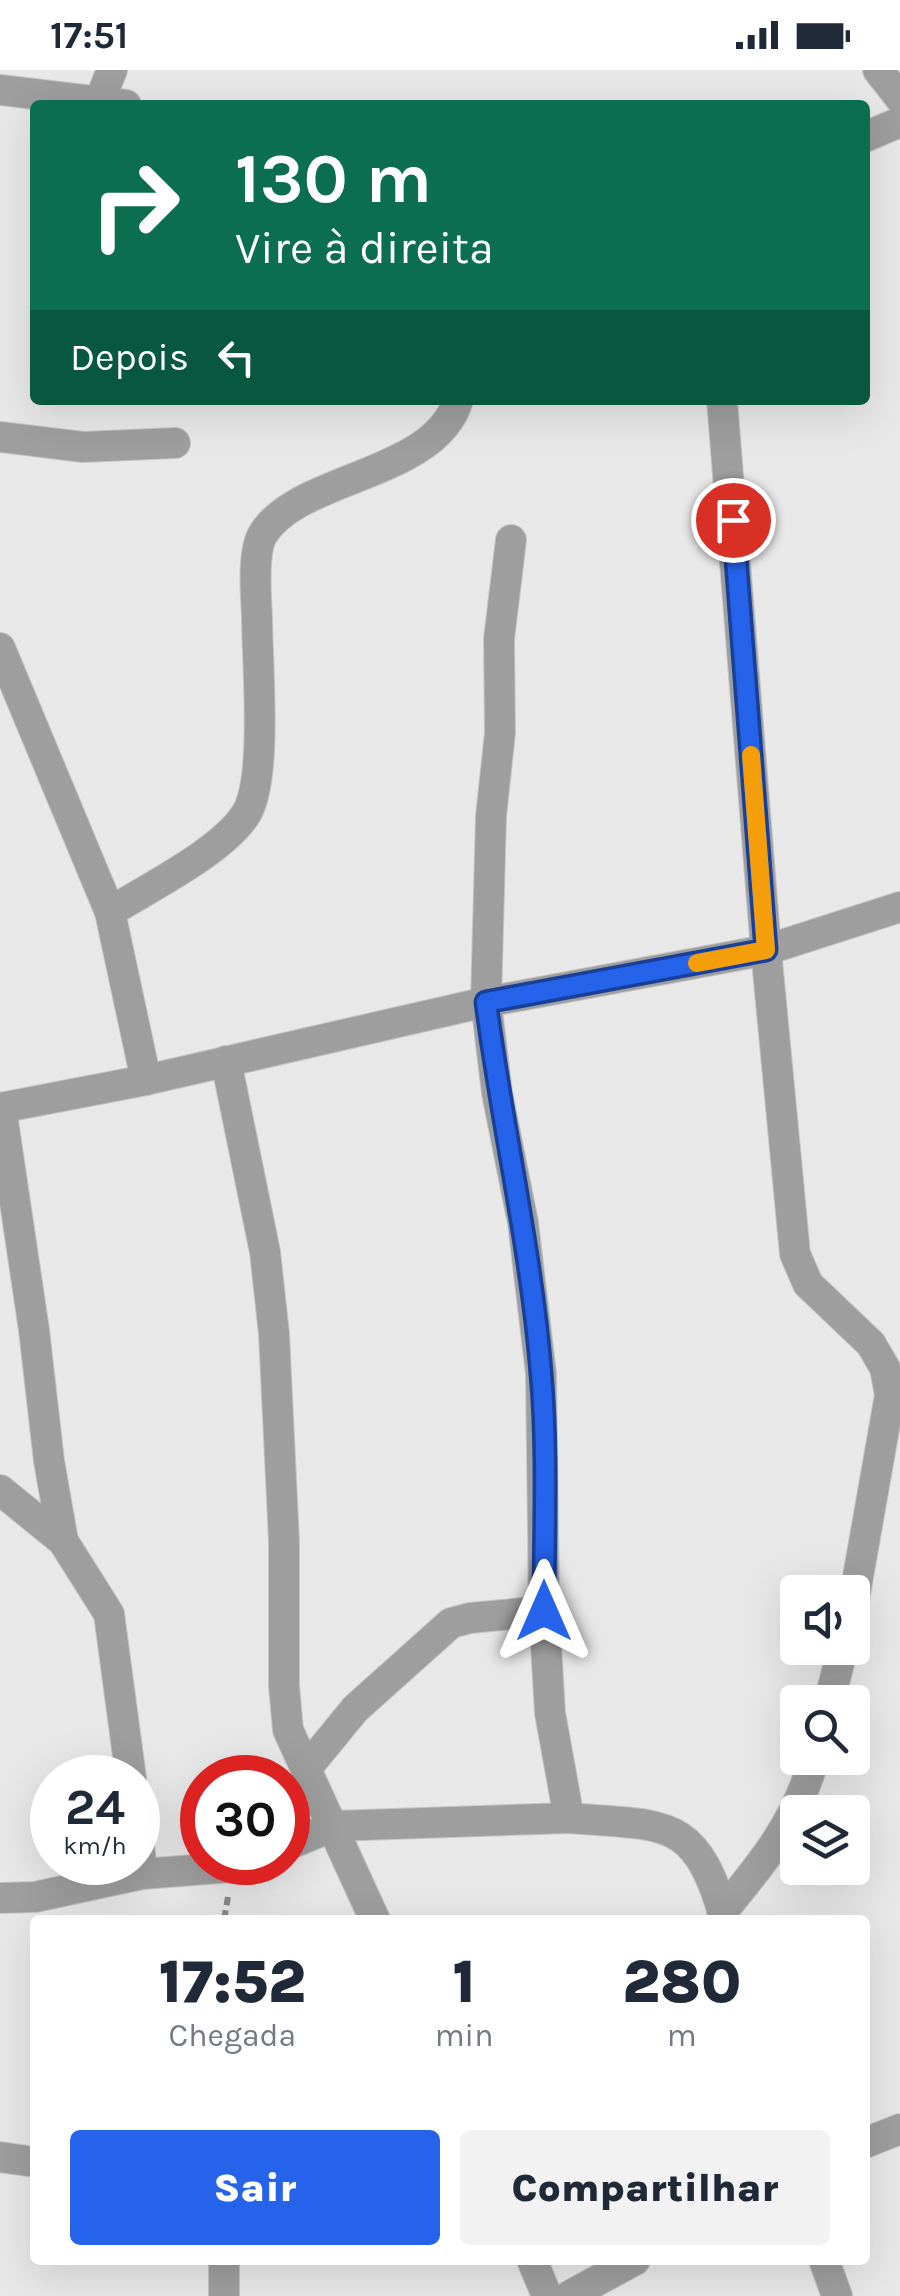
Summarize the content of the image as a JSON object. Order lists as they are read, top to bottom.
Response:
{
  "page": {
    "status": "17:51",
    "turn": ["130 m", "Vire à direita"],
    "then": "Depois",
    "speed": "24 km/h",
    "limit": "30",
    "eta": [
      "17:52",
      "Chegada",
      "1",
      "min",
      "280",
      "m"
    ],
    "buttons": ["Sair", "Compartilhar"]
  }
}
